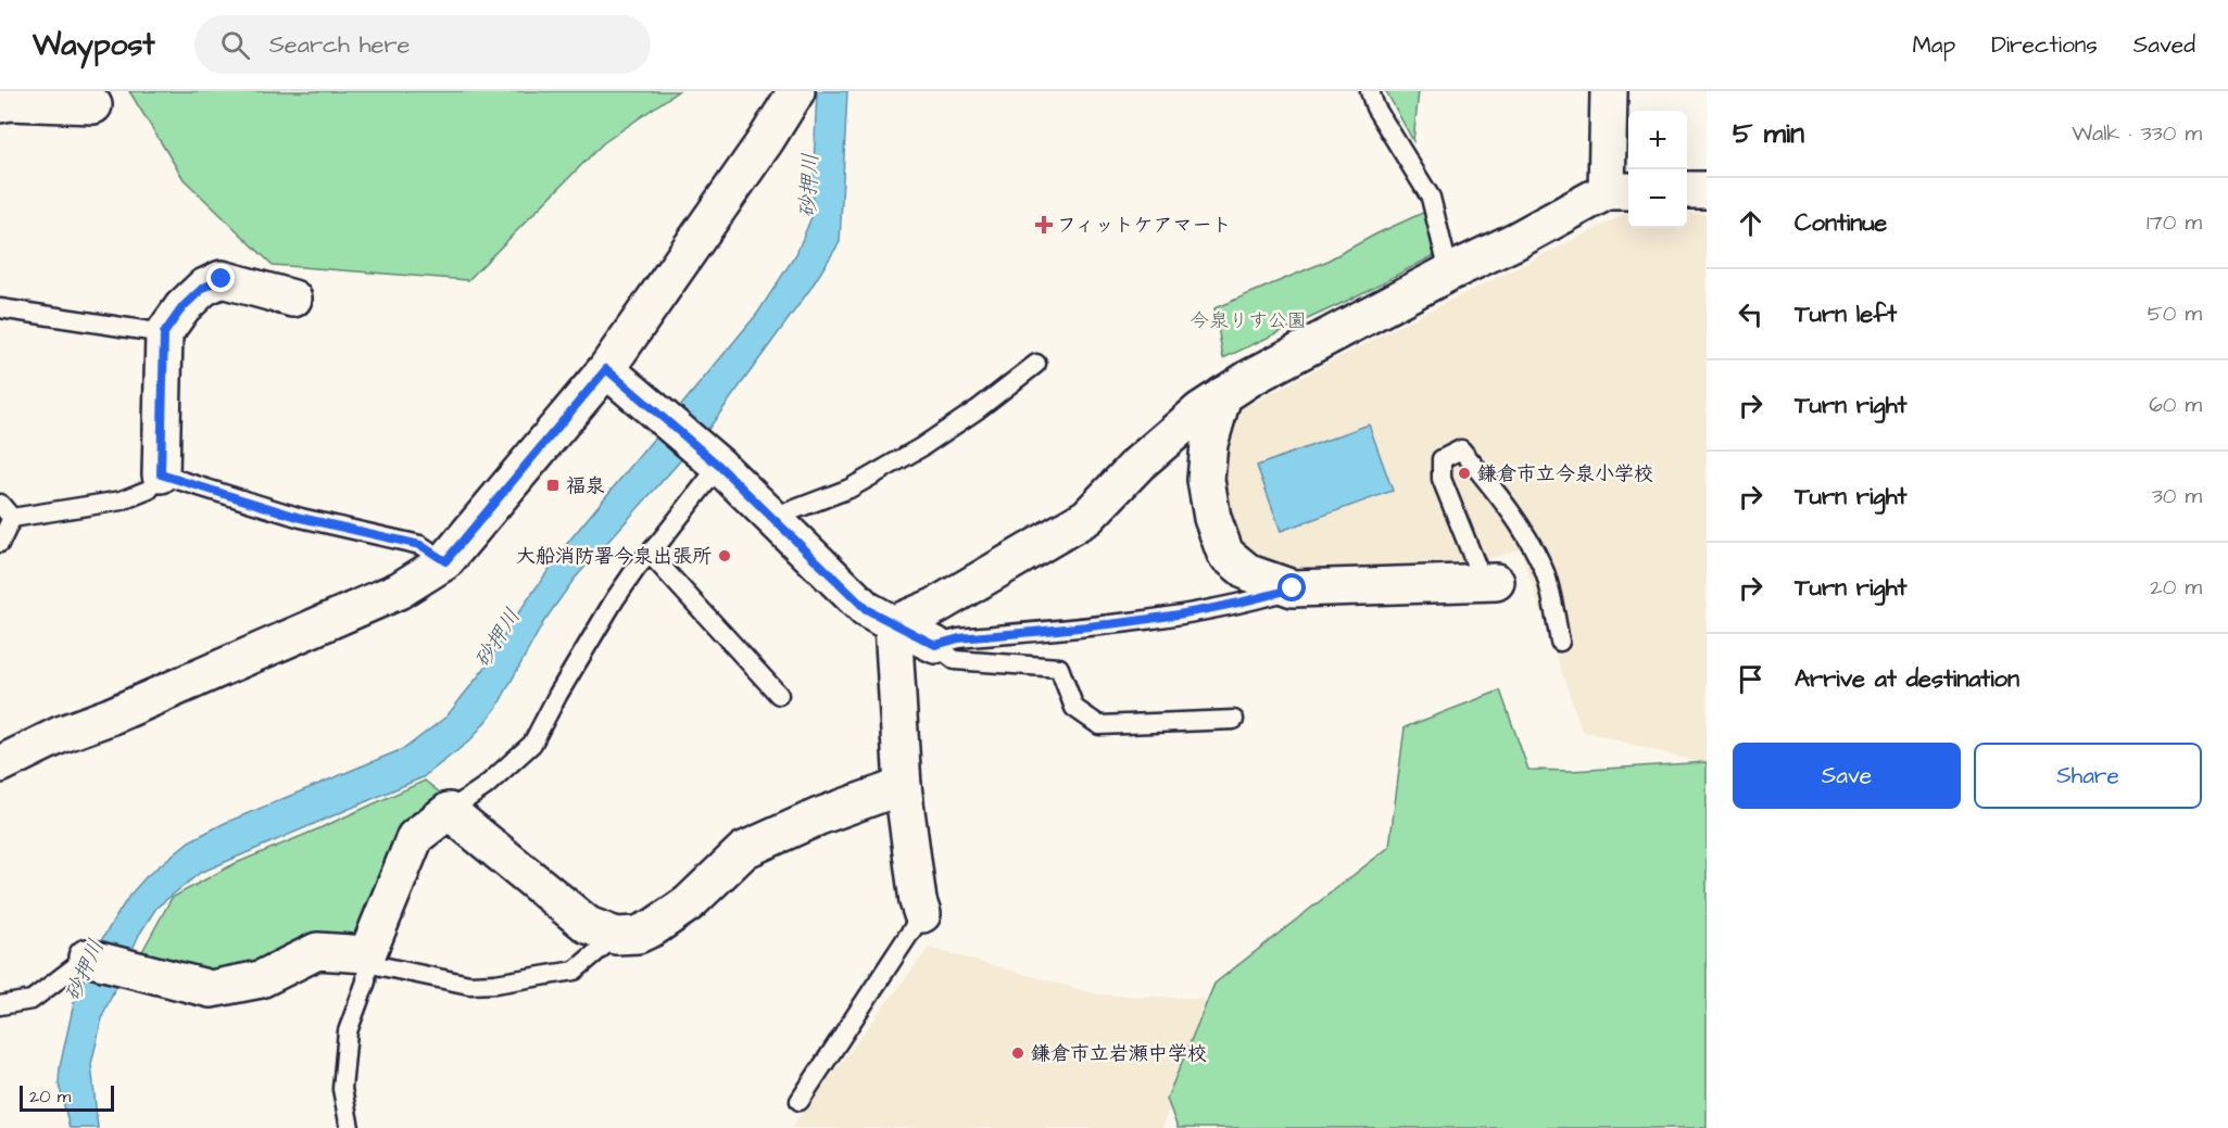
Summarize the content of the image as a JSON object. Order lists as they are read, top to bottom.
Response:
{
  "water": ["砂押川"],
  "parks": ["今泉りす公園"],
  "places": {
    "health": ["フィットケアマート"],
    "other": ["鎌倉市立今泉小学校", "大船消防署今泉出張所", "鎌倉市立岩瀬中学校"],
    "transit": ["福泉"]
  },
  "scale_bar": "20 m",
  "page": {
    "header": "Waypost",
    "search": "Search here",
    "nav": ["Map", "Directions", "Saved"],
    "heading": ["5 min", "Walk · 330 m"],
    "map_buttons": ["+", "−"],
    "list": [
      ["Continue", "170 m"],
      ["Turn left", "50 m"],
      ["Turn right", "60 m"],
      ["Turn right", "30 m"],
      ["Turn right", "20 m"],
      "Arrive at destination"
    ],
    "buttons": ["Save", "Share"],
    "scale": "20 m"
  }
}
